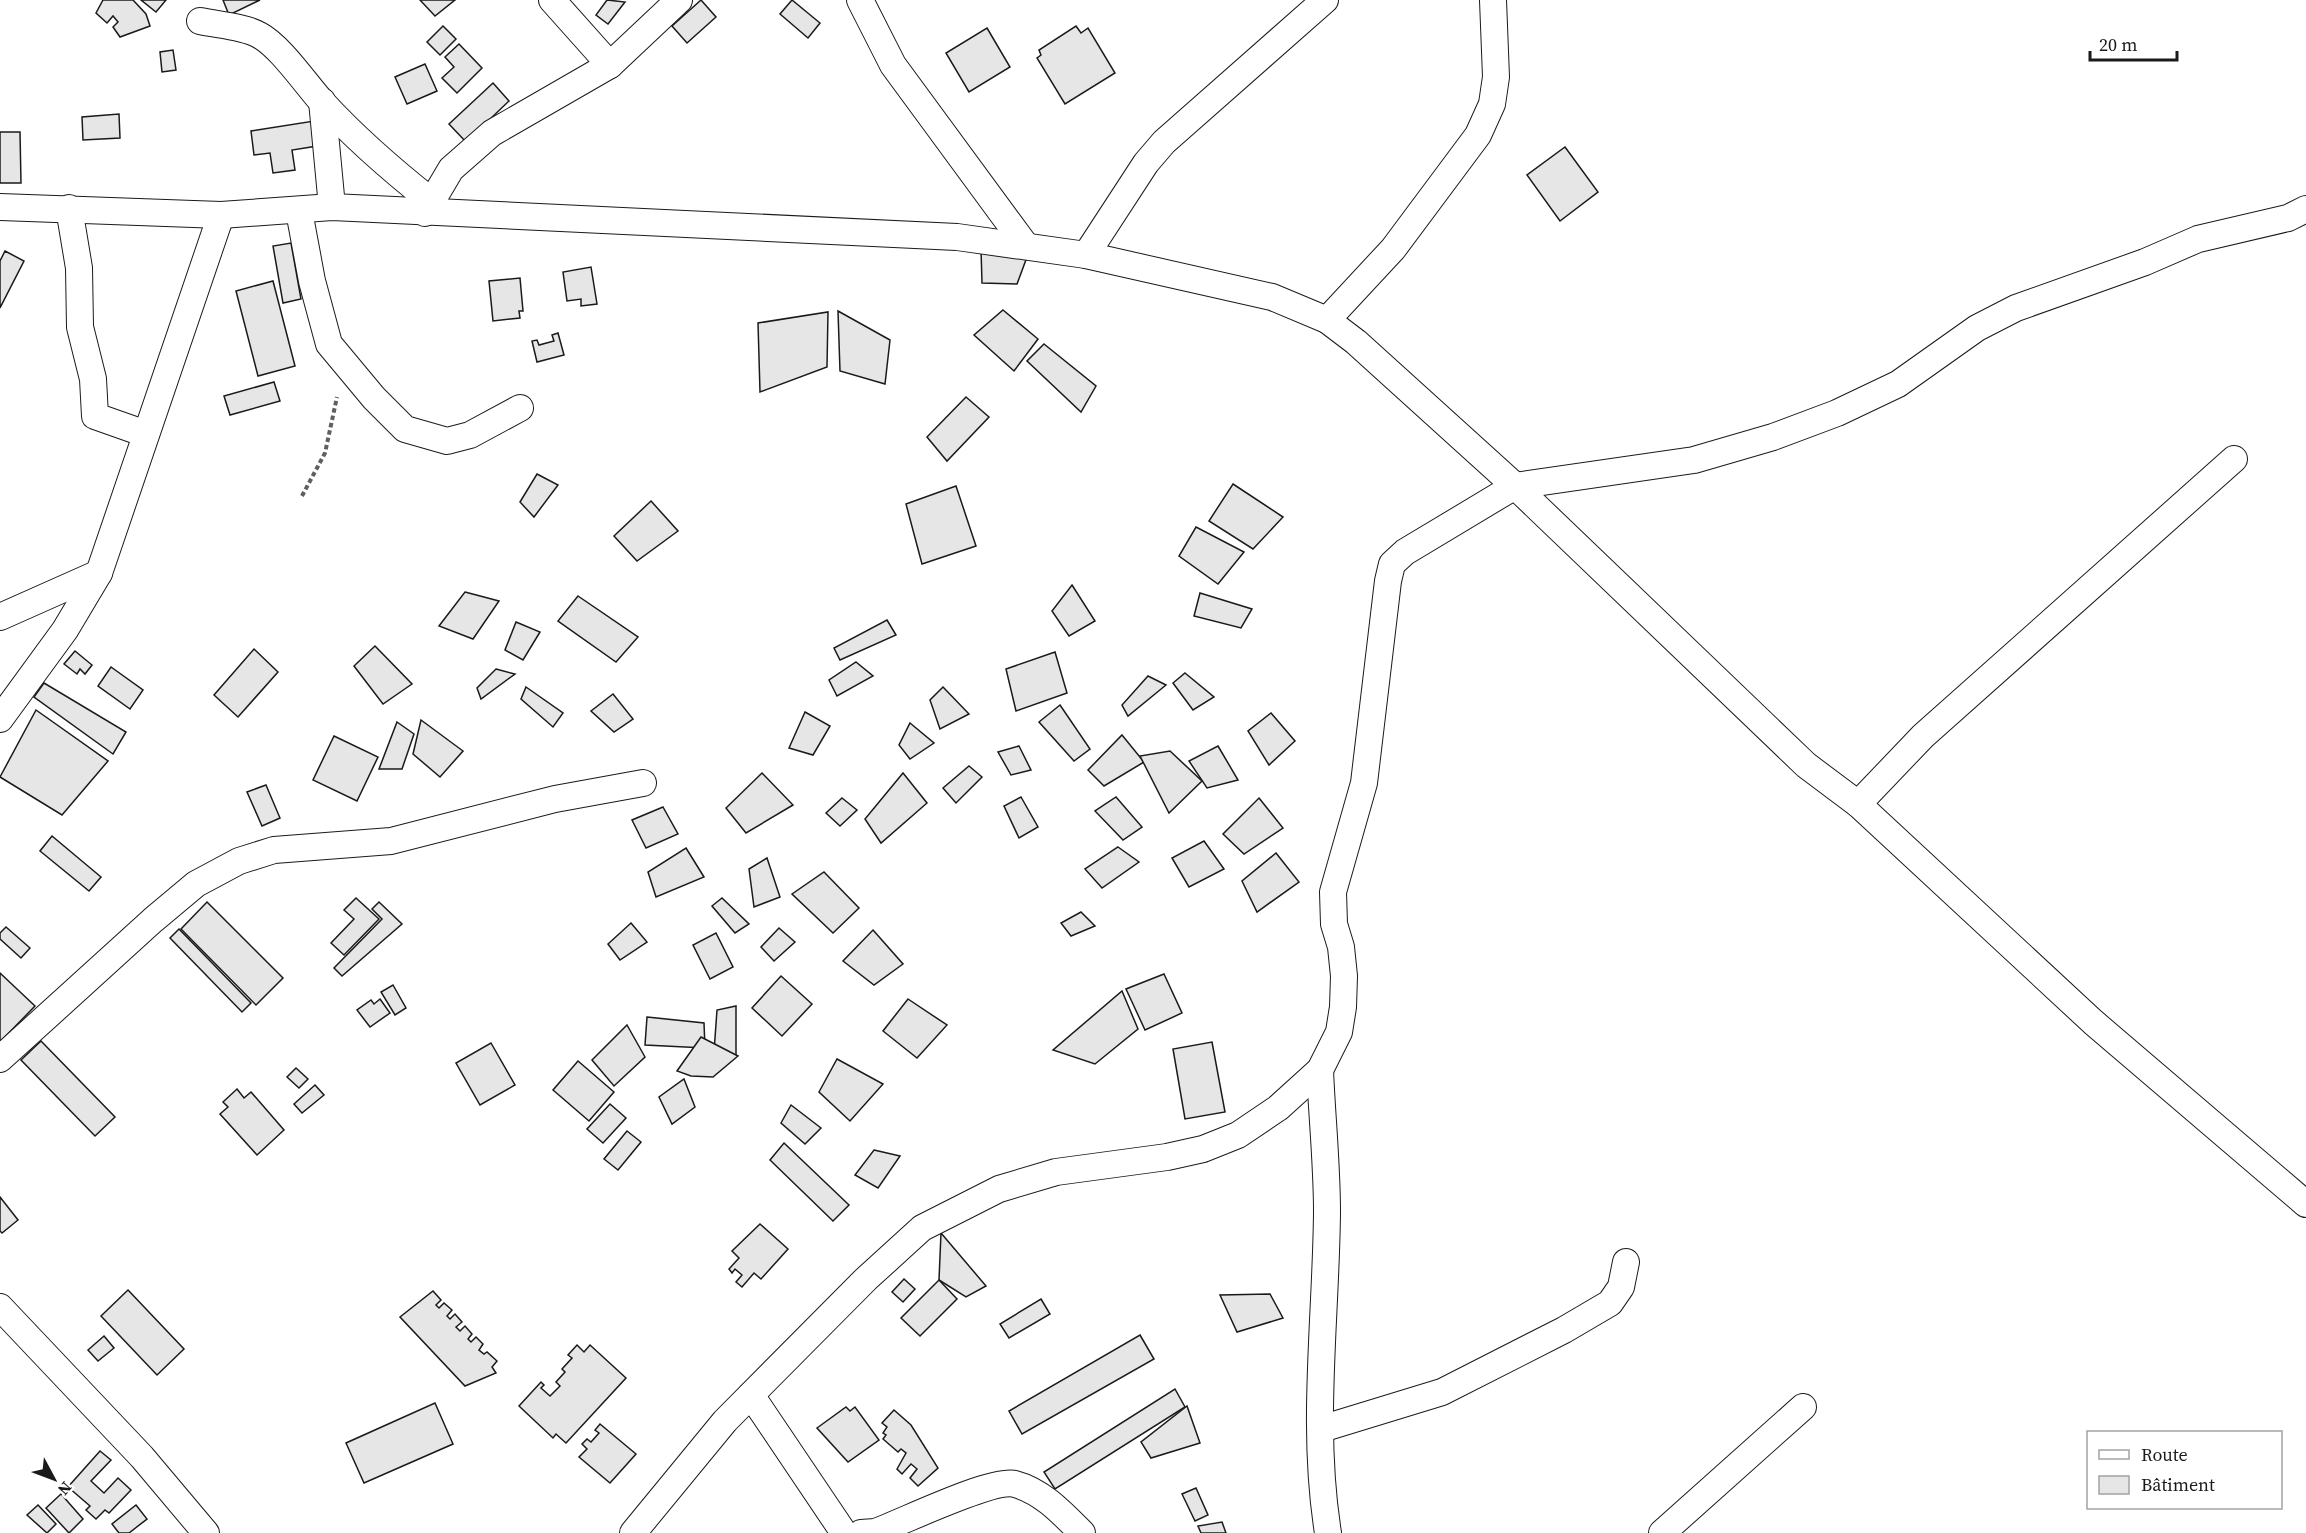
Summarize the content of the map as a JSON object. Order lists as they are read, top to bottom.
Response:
{
  "legend": ["Route", "Bâtiment"],
  "scale_bar": "20 m",
  "north": "bottom right"
}
